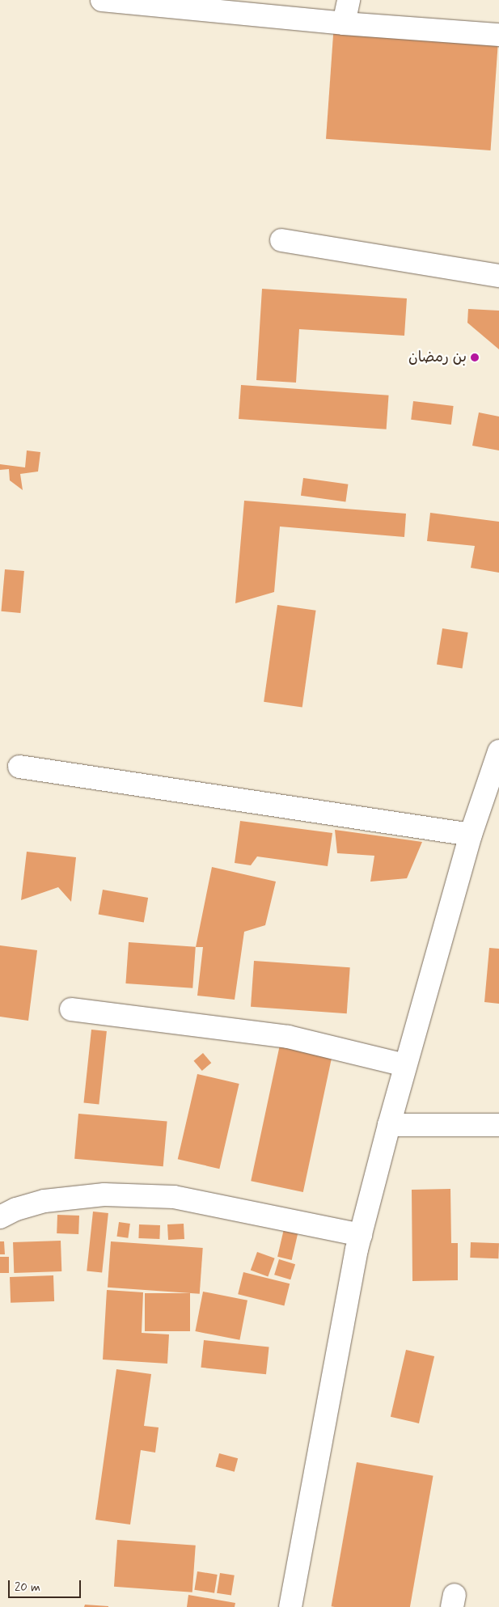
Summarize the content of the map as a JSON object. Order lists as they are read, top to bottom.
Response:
{
  "places": ["بن رمضان"],
  "scale_bar": "20 m"
}
